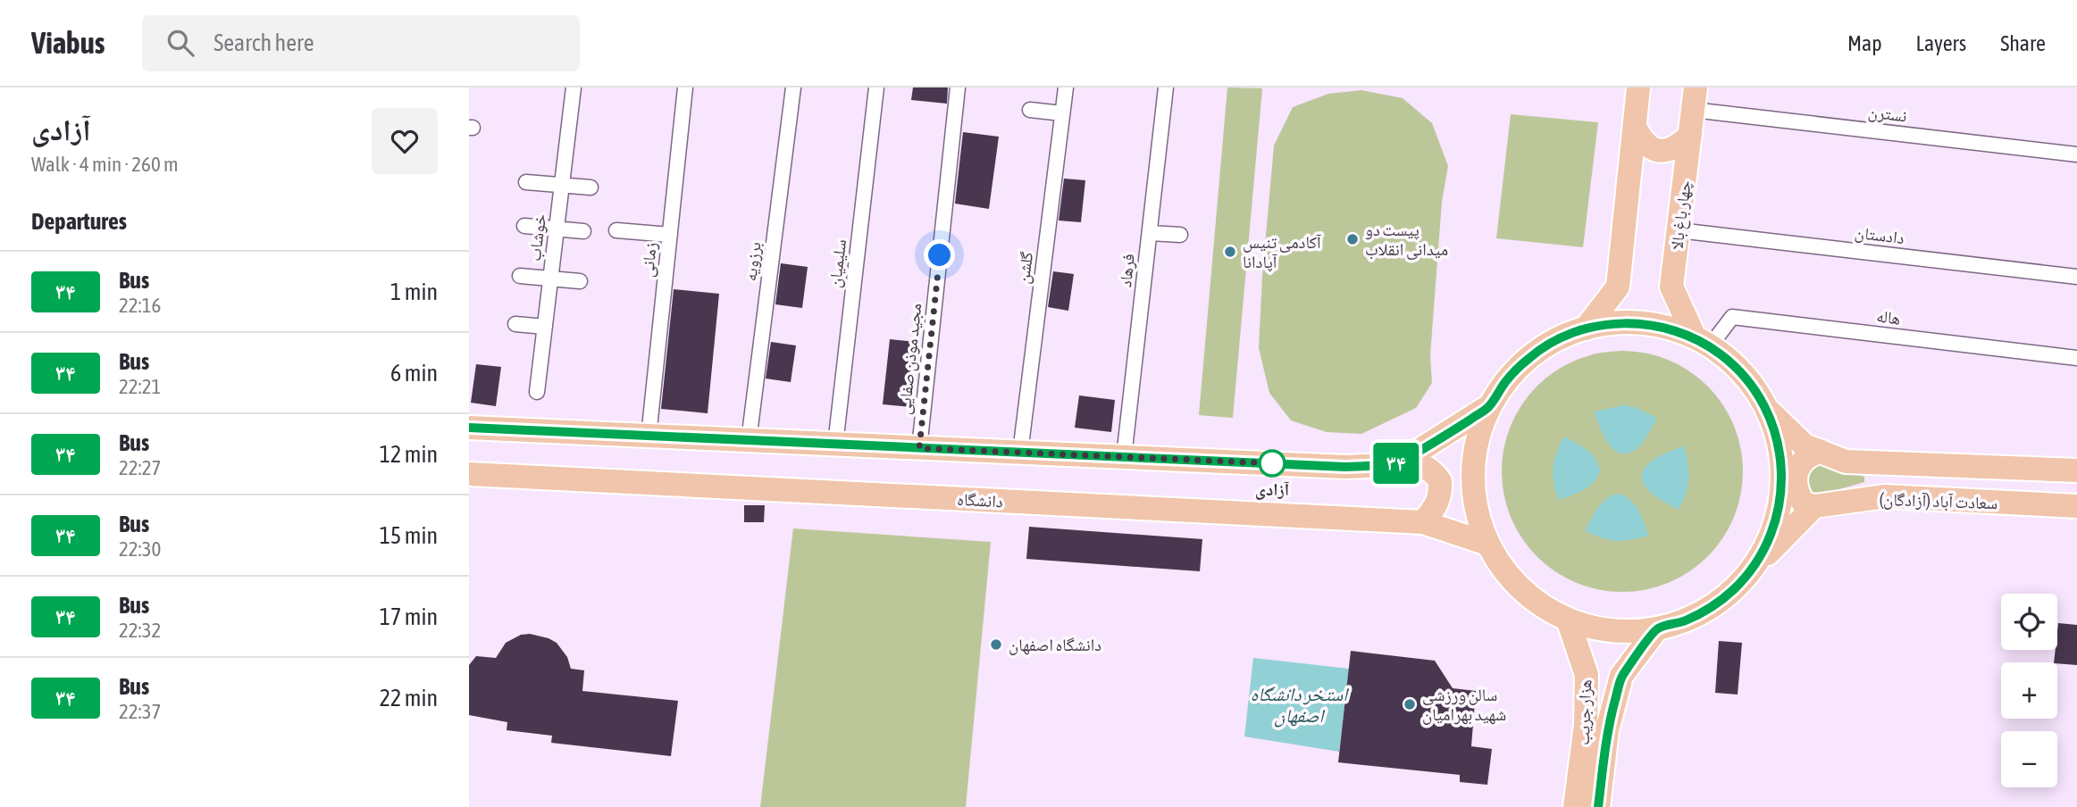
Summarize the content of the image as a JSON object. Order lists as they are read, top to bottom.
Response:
{
  "streets": {
    "main road": [
      "چهار باغ بالا",
      "دانشگاه",
      "سعادت آباد (آزادگان)",
      "هزار جریب"
    ],
    "street": [
      "نسترن",
      "دادستان",
      "خوشاب",
      "زمانی",
      "برزویه",
      "سلیمیان",
      "گلشن",
      "فرهاد",
      "هاله",
      "مجید موذن صفایی"
    ]
  },
  "crossings": [
    ["نسترن", "چهار باغ بالا"],
    ["چهار باغ بالا", "دادستان"],
    ["چهار باغ بالا", "هاله"]
  ],
  "water": ["استخر دانشگاه اصفهان"],
  "places": [
    "پیست دو میدانی انقلاب",
    "آکادمی تنیس آپادانا",
    "آزادی",
    "دانشگاه اصفهان",
    "سالن ورزشی شهید بهرامیان"
  ],
  "lines": ["bus line ۳۴"],
  "page": {
    "header": "Viabus",
    "search": "Search here",
    "nav": ["Map", "Layers", "Share"],
    "heading": [
      ["آزادی", "Walk · 4 min · 260 m"],
      "Departures"
    ],
    "on_map": "۳۴",
    "list": [
      {
        "mark": "۳۴",
        "name": "Bus",
        "note": "22:16",
        "value": "1 min"
      },
      {
        "mark": "۳۴",
        "name": "Bus",
        "note": "22:21",
        "value": "6 min"
      },
      {
        "mark": "۳۴",
        "name": "Bus",
        "note": "22:27",
        "value": "12 min"
      },
      {
        "mark": "۳۴",
        "name": "Bus",
        "note": "22:30",
        "value": "15 min"
      },
      {
        "mark": "۳۴",
        "name": "Bus",
        "note": "22:32",
        "value": "17 min"
      },
      {
        "mark": "۳۴",
        "name": "Bus",
        "note": "22:37",
        "value": "22 min"
      }
    ],
    "map_buttons": ["+", "−"]
  }
}
